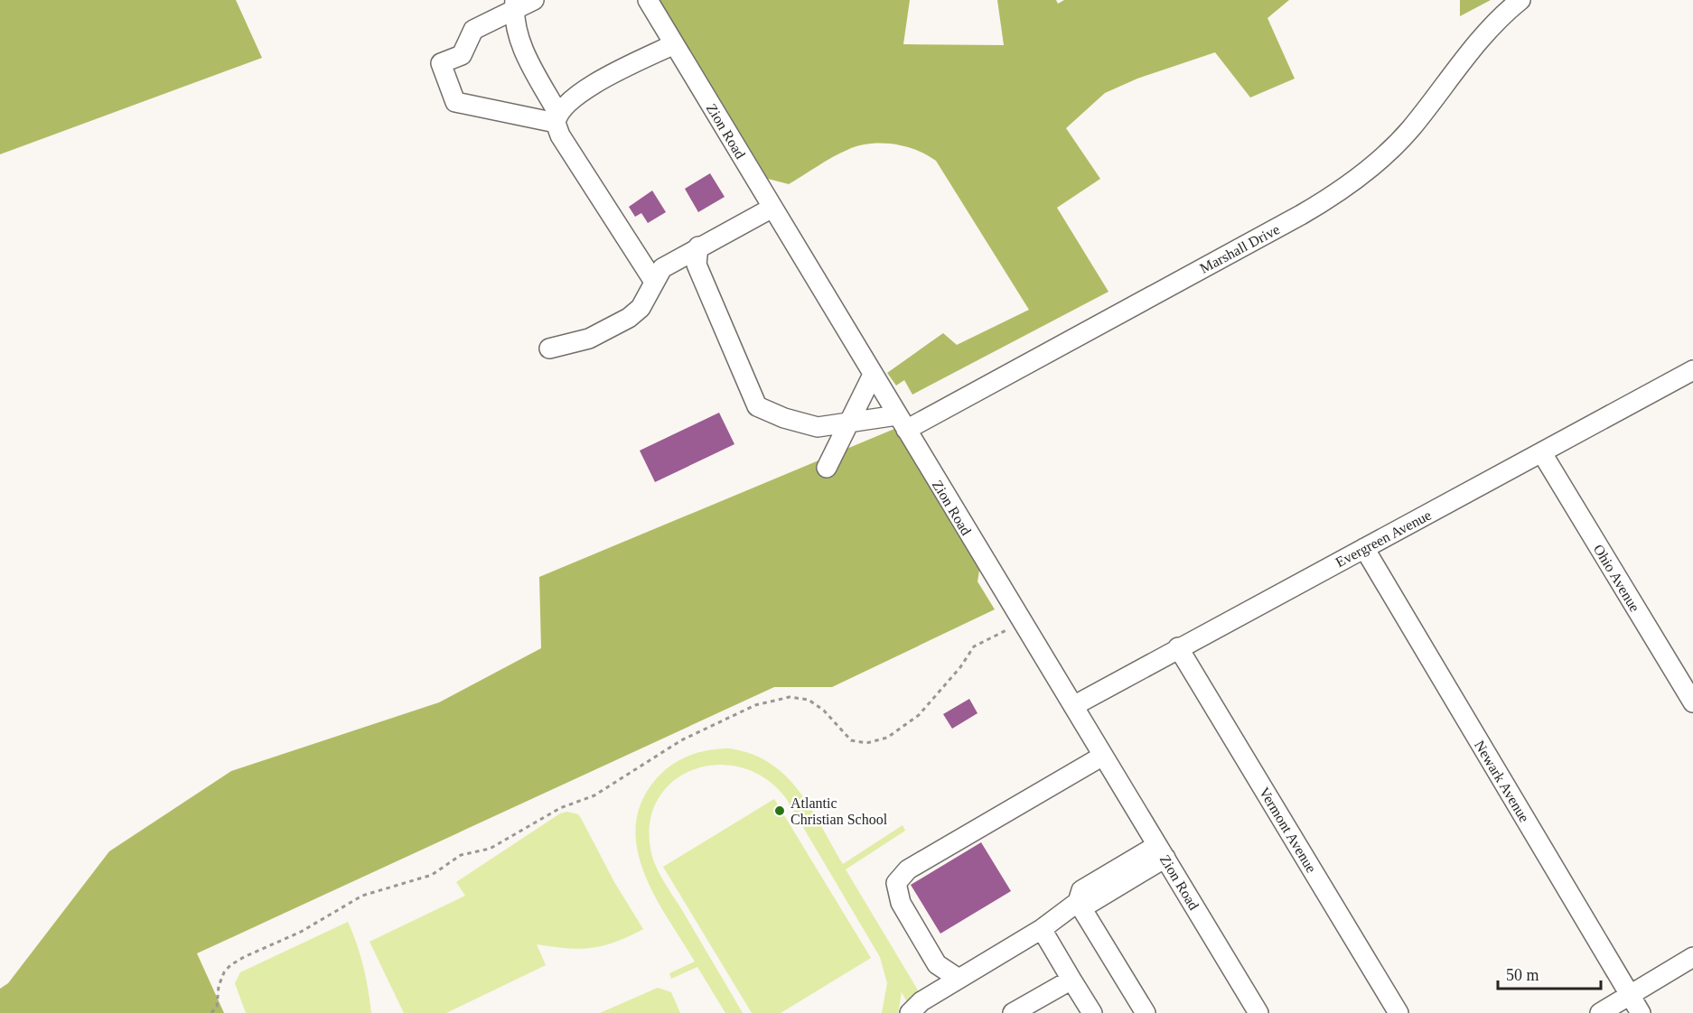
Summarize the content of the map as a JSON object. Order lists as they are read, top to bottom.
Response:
{
  "streets": {
    "street": [
      "Zion Road",
      "Marshall Drive",
      "Evergreen Avenue",
      "Ohio Avenue",
      "Newark Avenue",
      "Vermont Avenue"
    ]
  },
  "crossings": [
    ["Zion Road", "Marshall Drive"],
    ["Zion Road", "Evergreen Avenue"],
    ["Evergreen Avenue", "Ohio Avenue"],
    ["Evergreen Avenue", "Newark Avenue"],
    ["Evergreen Avenue", "Vermont Avenue"]
  ],
  "places": ["Atlantic Christian School"],
  "scale_bar": "50 m"
}
